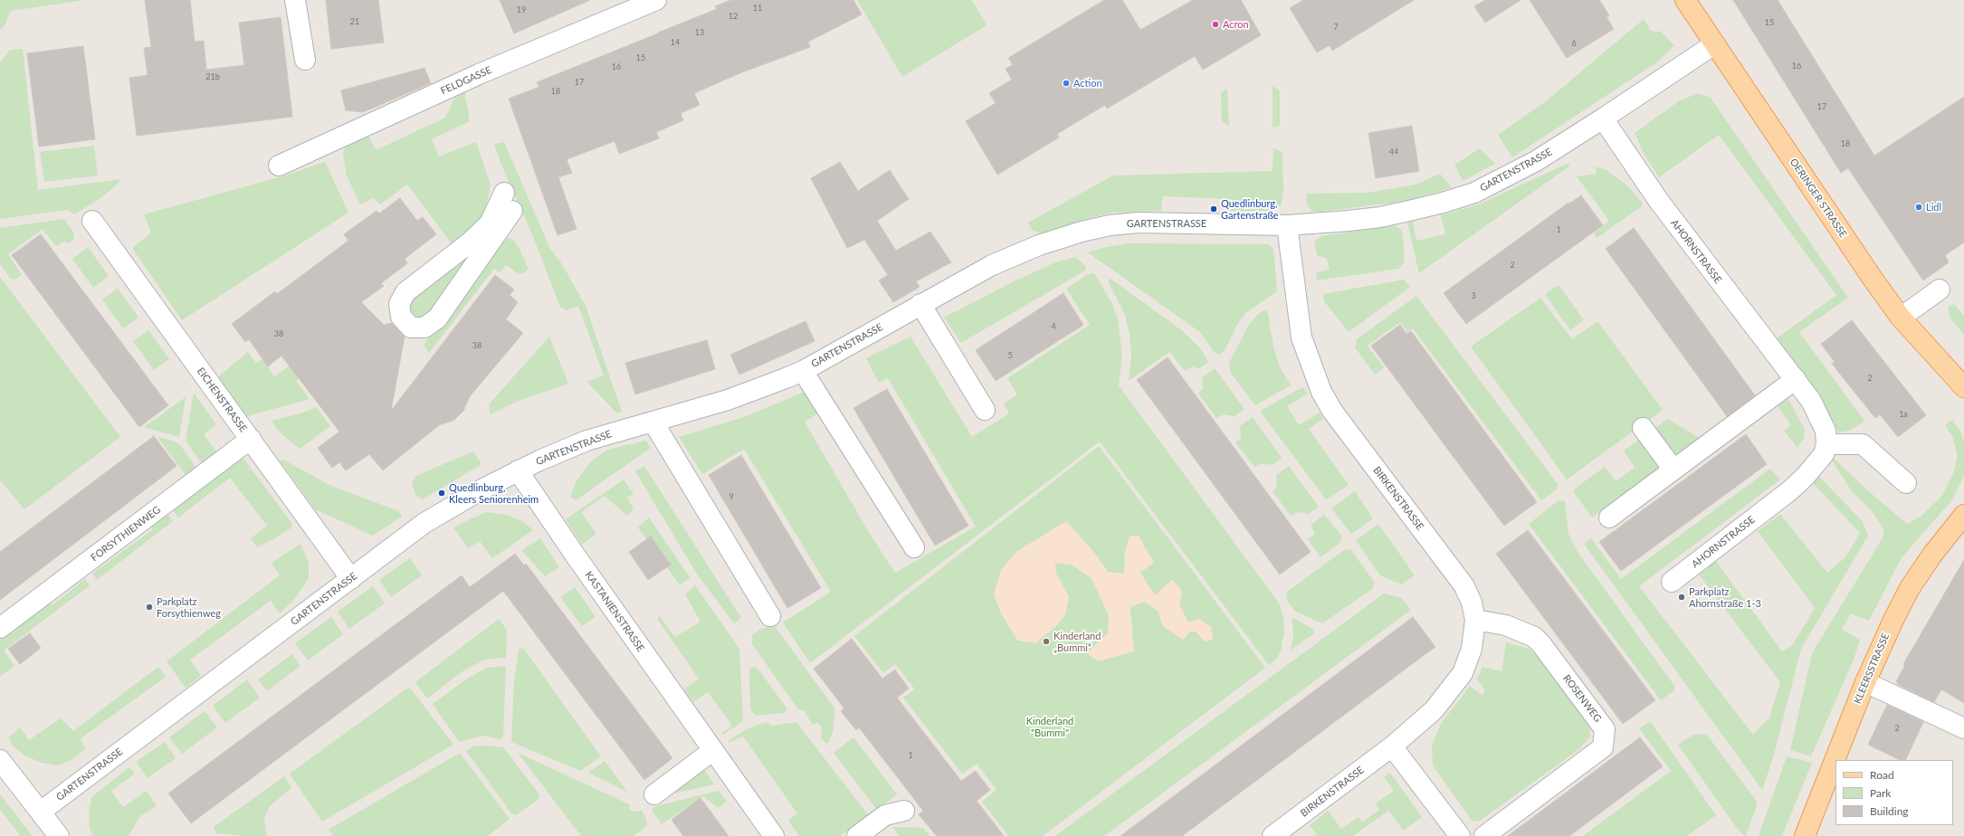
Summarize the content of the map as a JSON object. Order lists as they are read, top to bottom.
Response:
{
  "streets": {
    "main road": ["OERINGER STRASSE", "KLEERSSTRASSE"],
    "street": [
      "FELDGASSE",
      "GARTENSTRASSE",
      "AHORNSTRASSE",
      "EICHENSTRASSE",
      "BIRKENSTRASSE",
      "FORSYTHIENWEG",
      "KASTANIENSTRASSE",
      "ROSENWEG"
    ]
  },
  "crossings": [
    ["GARTENSTRASSE", "OERINGER STRASSE"],
    ["GARTENSTRASSE", "AHORNSTRASSE"],
    ["GARTENSTRASSE", "EICHENSTRASSE"],
    ["GARTENSTRASSE", "BIRKENSTRASSE"],
    ["GARTENSTRASSE", "KASTANIENSTRASSE"],
    ["EICHENSTRASSE", "FORSYTHIENWEG"],
    ["BIRKENSTRASSE", "ROSENWEG"]
  ],
  "parks": ["Kinderland \"Bummi\""],
  "places": [
    "Acron",
    "Action",
    "Lidl",
    "Quedlinburg, Gartenstraße",
    "Quedlinburg, Kleers Seniorenheim",
    "Parkplatz Ahornstraße 1-3",
    "Parkplatz Forsythienweg",
    "Kinderland „Bummi“"
  ],
  "house_numbers": [
    "11",
    "19",
    "12",
    "21",
    "15",
    "7",
    "13",
    "14",
    "6",
    "15",
    "16",
    "16",
    "21b",
    "17",
    "18",
    "17",
    "18",
    "44",
    "1",
    "2",
    "3",
    "4",
    "38",
    "38",
    "5",
    "2",
    "1a",
    "9",
    "2",
    "1"
  ],
  "legend": ["Road", "Park", "Building"]
}
